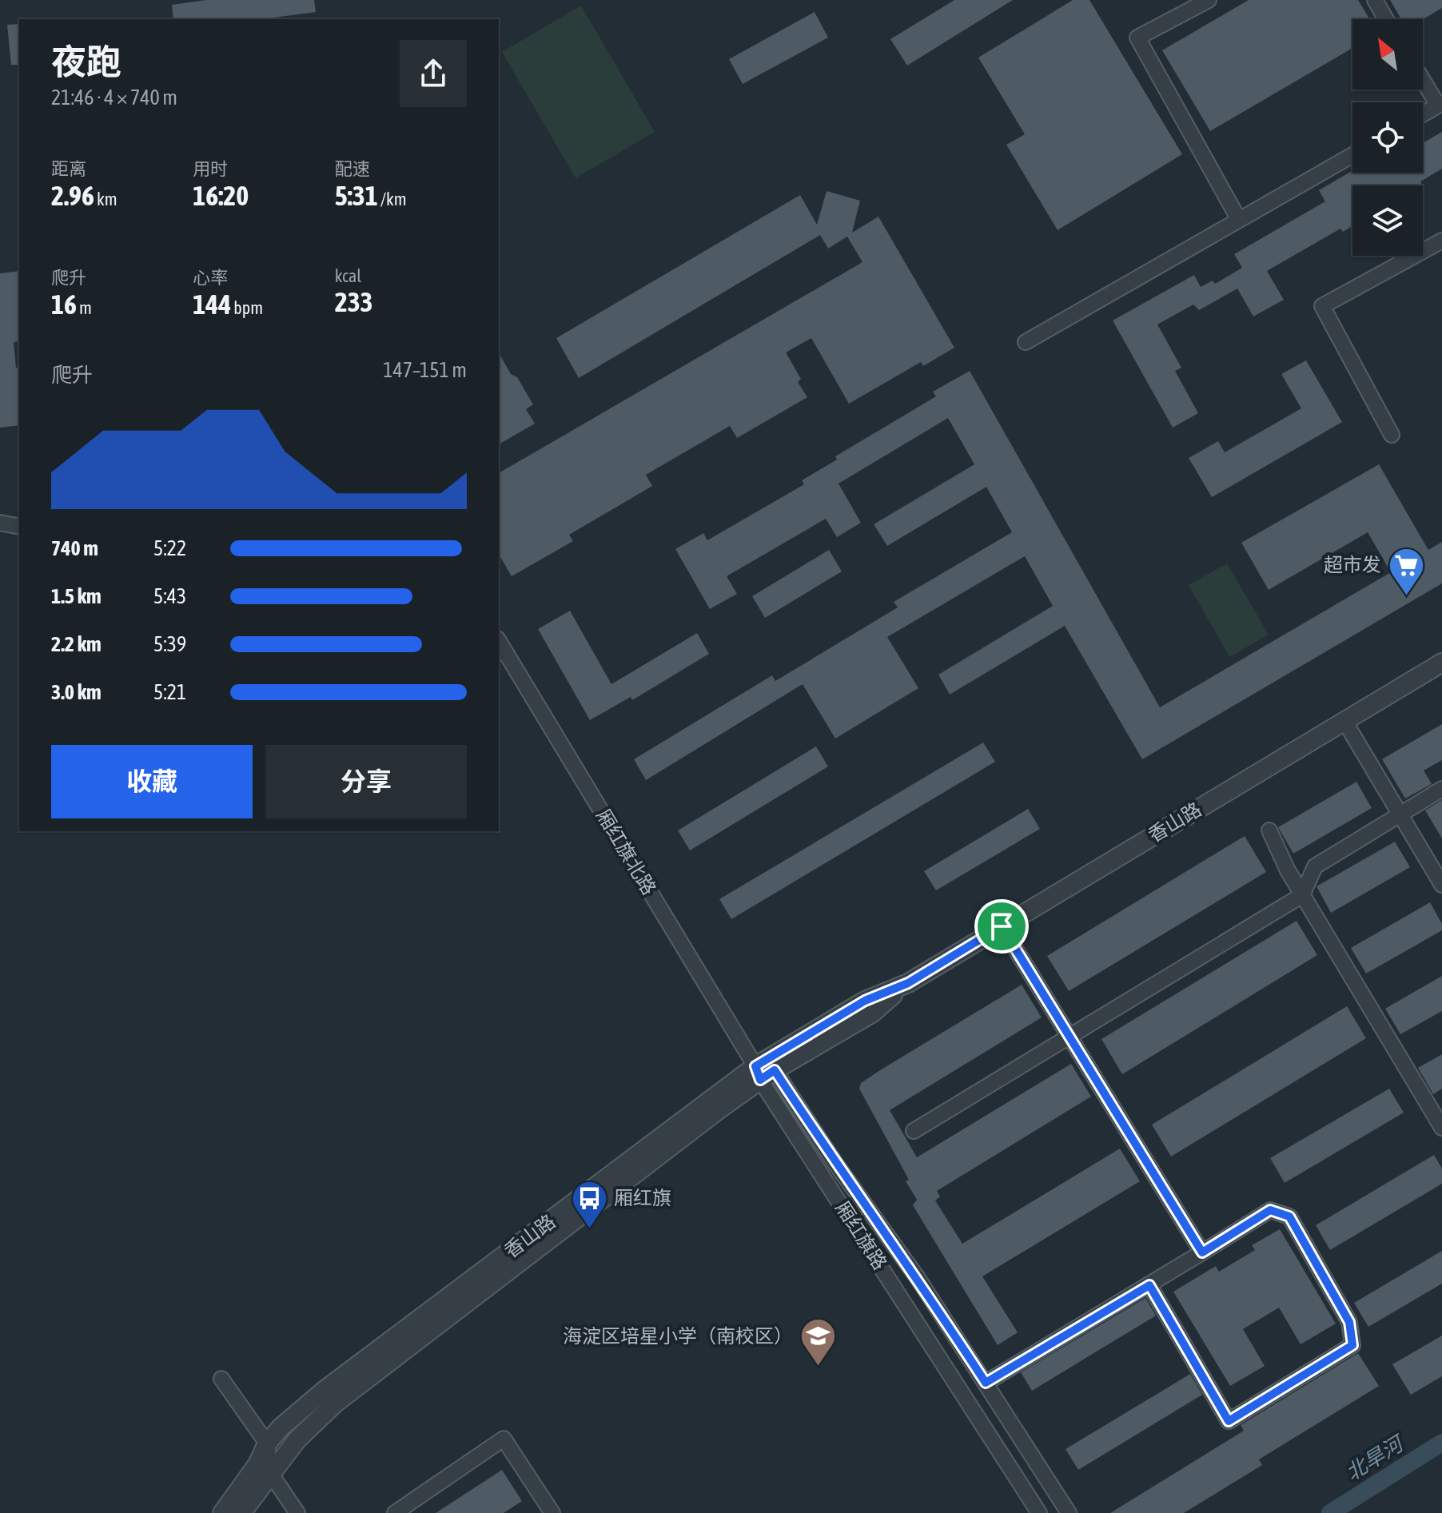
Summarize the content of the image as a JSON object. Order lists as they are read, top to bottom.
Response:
{
  "streets": {
    "street": ["香山路", "厢红旗北路", "厢红旗路"]
  },
  "crossings": [
    ["香山路", "厢红旗北路"],
    ["香山路", "厢红旗路"],
    ["厢红旗北路", "厢红旗路"]
  ],
  "water": ["北旱河"],
  "places": {
    "supermarket": ["超市发"],
    "bus stop": ["厢红旗"],
    "school or university": ["海淀区培星小学（南校区）"]
  },
  "north": "top left",
  "page": {
    "heading": ["夜跑", "21:46 · 4 × 740 m"],
    "stats": [
      ["距离", "2.96 km"],
      ["用时", "16:20"],
      ["配速", "5:31 /km"],
      ["爬升", "16 m"],
      ["心率", "144 bpm"],
      ["kcal", "233"]
    ],
    "chart": ["爬升", "147–151 m"],
    "list": [
      {
        "name": "740 m",
        "note": "5:22"
      },
      {
        "name": "1.5 km",
        "note": "5:43"
      },
      {
        "name": "2.2 km",
        "note": "5:39"
      },
      {
        "name": "3.0 km",
        "note": "5:21"
      }
    ],
    "buttons": ["收藏", "分享"]
  }
}
